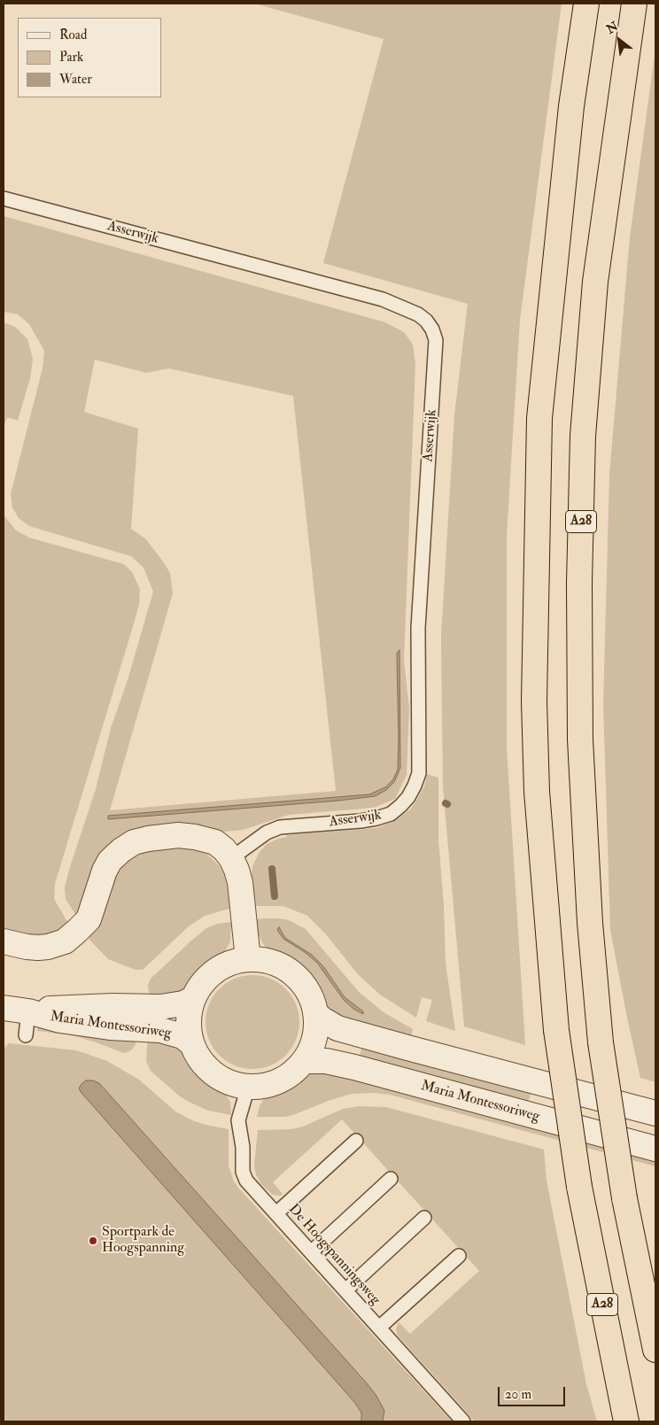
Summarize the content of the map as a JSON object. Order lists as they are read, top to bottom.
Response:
{
  "streets": {
    "highway": ["A28"],
    "street": ["Maria Montessoriweg"],
    "lane": ["Asserwijk", "De Hoogspanningsweg"]
  },
  "crossings": [
    ["Maria Montessoriweg", "De Hoogspanningsweg"]
  ],
  "places": ["Sportpark de Hoogspanning"],
  "legend": ["Road", "Park", "Water"],
  "scale_bar": "20 m",
  "north": "top left"
}
